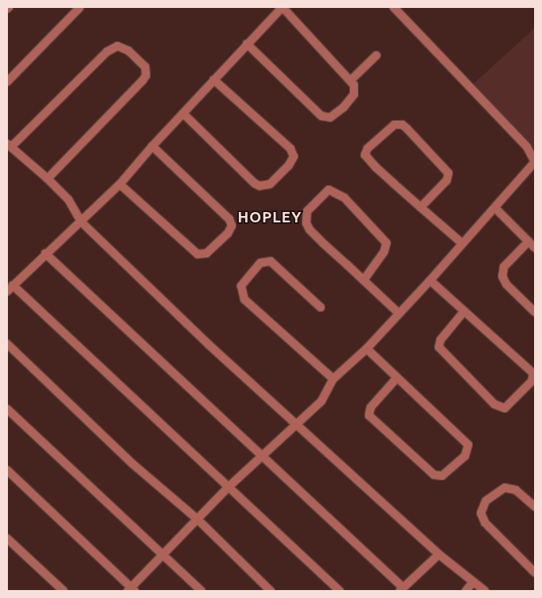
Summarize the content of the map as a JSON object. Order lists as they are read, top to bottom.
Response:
{
  "districts": ["HOPLEY"]
}
